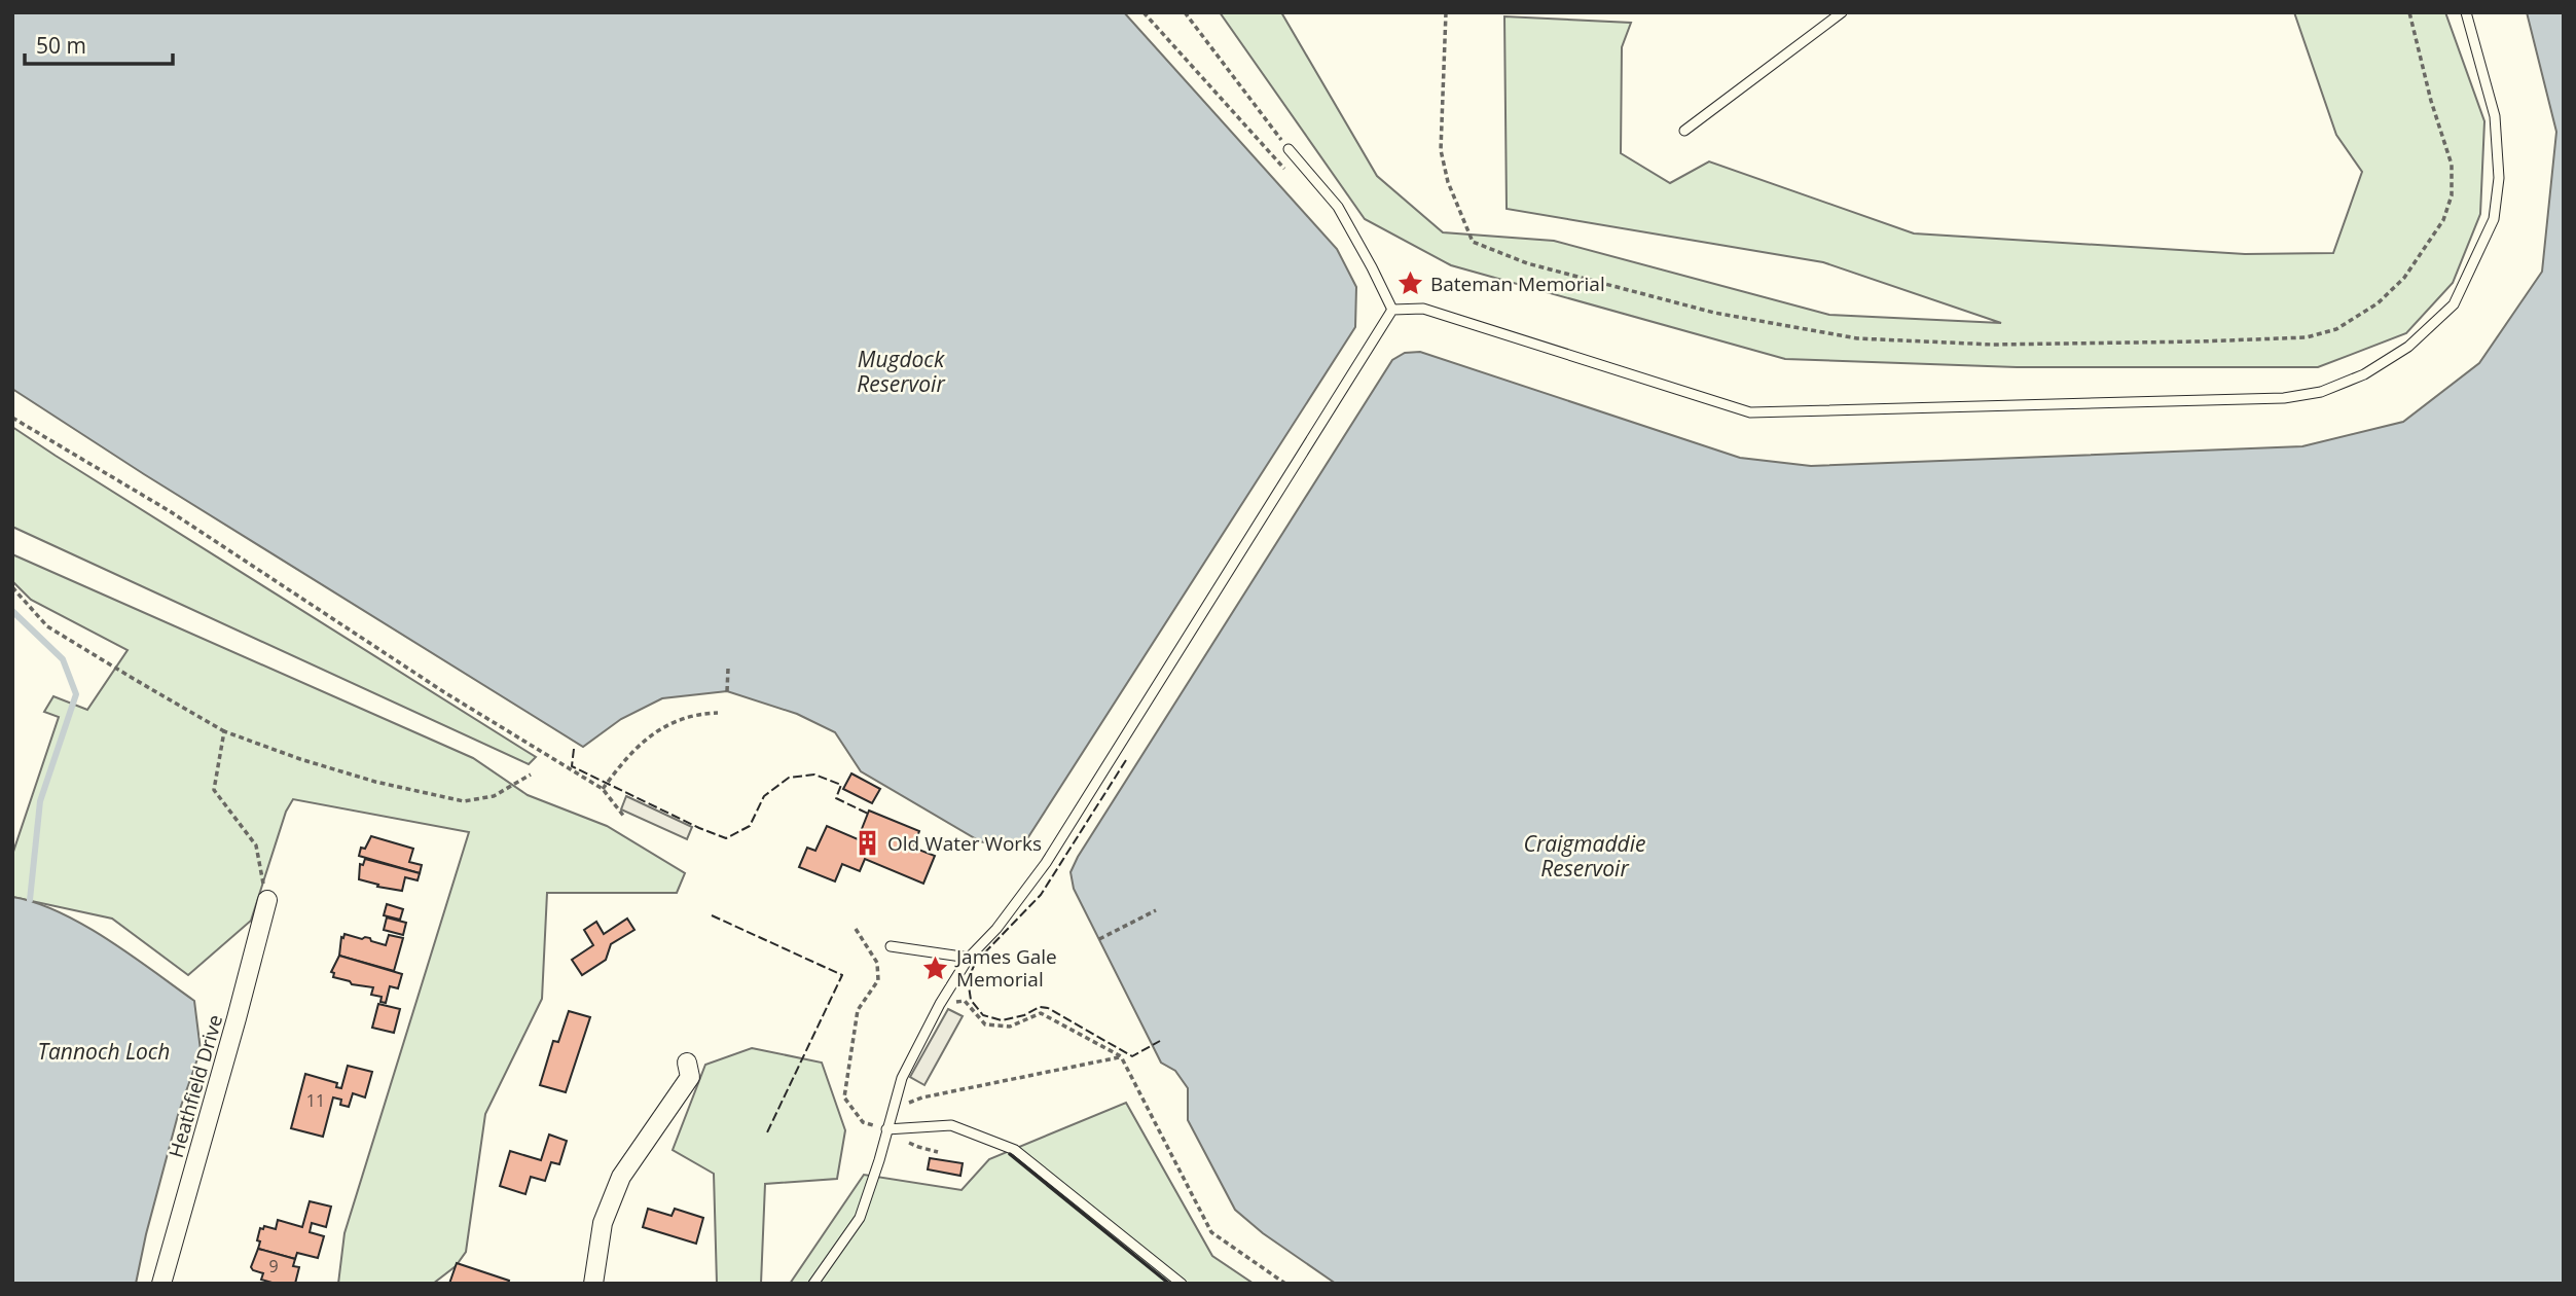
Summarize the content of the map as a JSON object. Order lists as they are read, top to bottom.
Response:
{
  "streets": {
    "street": ["Heathfield Drive"]
  },
  "water": ["Mugdock Reservoir", "Craigmaddie Reservoir", "Tannoch Loch"],
  "places": {
    "place": ["Bateman Memorial", "James Gale Memorial"],
    "building": ["Old Water Works"]
  },
  "house_numbers": ["11", "9"],
  "scale_bar": "50 m"
}
